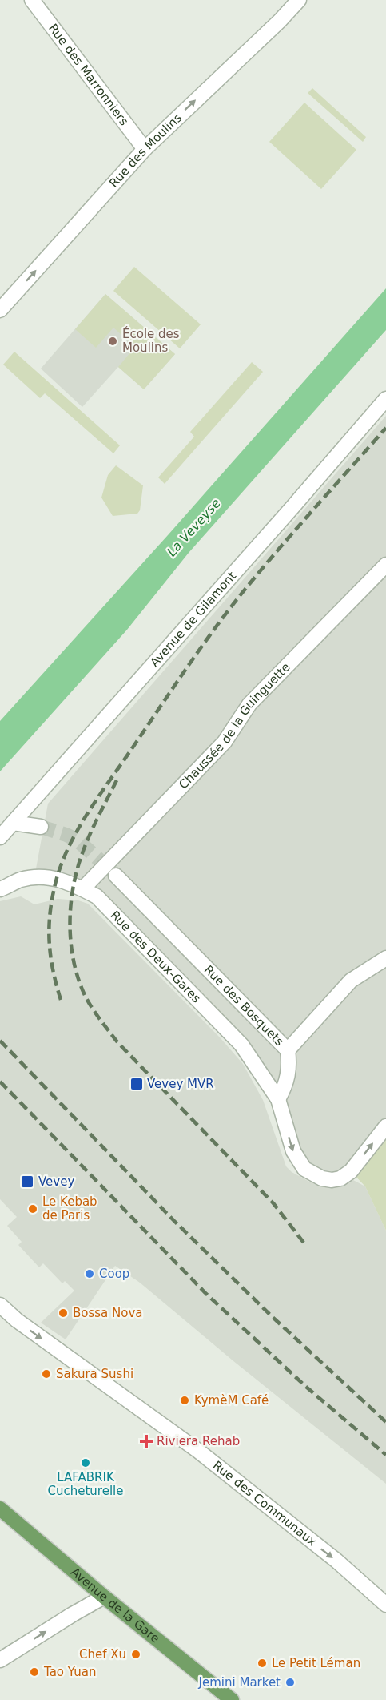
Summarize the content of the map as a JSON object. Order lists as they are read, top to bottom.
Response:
{
  "streets": {
    "main road": ["Avenue de la Gare"],
    "street": [
      "Rue des Marronniers",
      "Rue des Moulins",
      "Avenue de Gilamont",
      "Chaussée de la Guinguette",
      "Rue des Deux-Gares",
      "Rue des Bosquets",
      "Rue des Communaux"
    ]
  },
  "crossings": [
    ["Rue des Marronniers", "Rue des Moulins"],
    ["Chaussée de la Guinguette", "Rue des Deux-Gares"],
    ["Rue des Deux-Gares", "Rue des Bosquets"]
  ],
  "one_way": ["Rue des Moulins", "Rue des Communaux"],
  "water": ["La Veveyse"],
  "places": {
    "other": [
      "École des Moulins",
      "Le Kebab de Paris",
      "Coop",
      "Bossa Nova",
      "Sakura Sushi",
      "KymèM Café",
      "LAFABRIK Cucheturelle",
      "Chef Xu",
      "Le Petit Léman",
      "Tao Yuan",
      "Jemini Market"
    ],
    "transit": ["Vevey MVR", "Vevey"],
    "health": ["Riviera Rehab"]
  }
}
